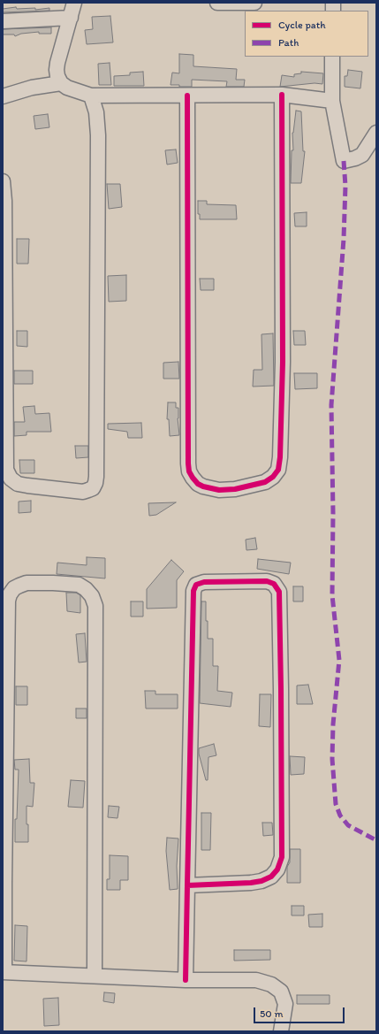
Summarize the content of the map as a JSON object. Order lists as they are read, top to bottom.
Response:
{
  "legend": ["Cycle path", "Path"],
  "scale_bar": "50 m"
}
